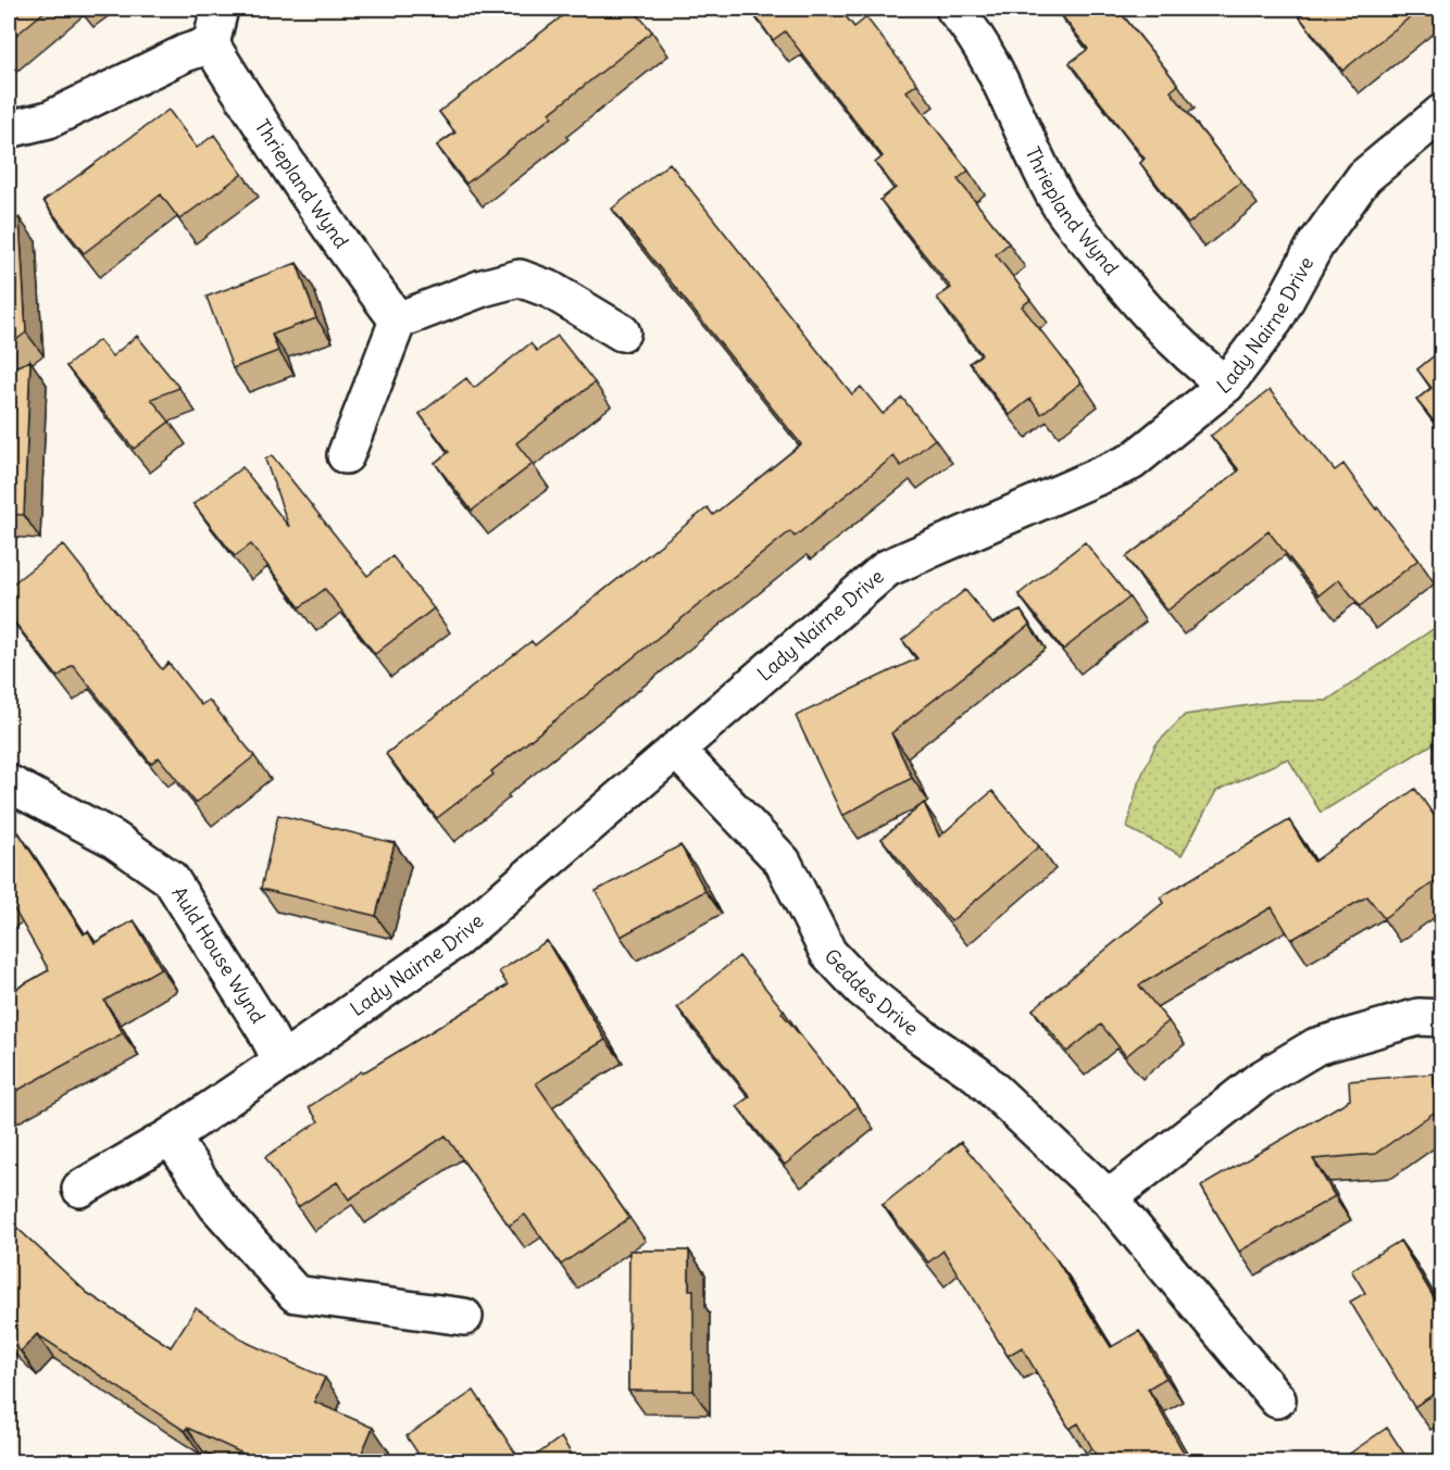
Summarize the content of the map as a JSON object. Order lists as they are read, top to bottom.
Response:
{
  "streets": {
    "street": [
      "Thriepland Wynd",
      "Lady Nairne Drive",
      "Auld House Wynd",
      "Geddes Drive"
    ]
  },
  "crossings": [
    ["Thriepland Wynd", "Lady Nairne Drive"],
    ["Lady Nairne Drive", "Auld House Wynd"],
    ["Lady Nairne Drive", "Geddes Drive"]
  ]
}
